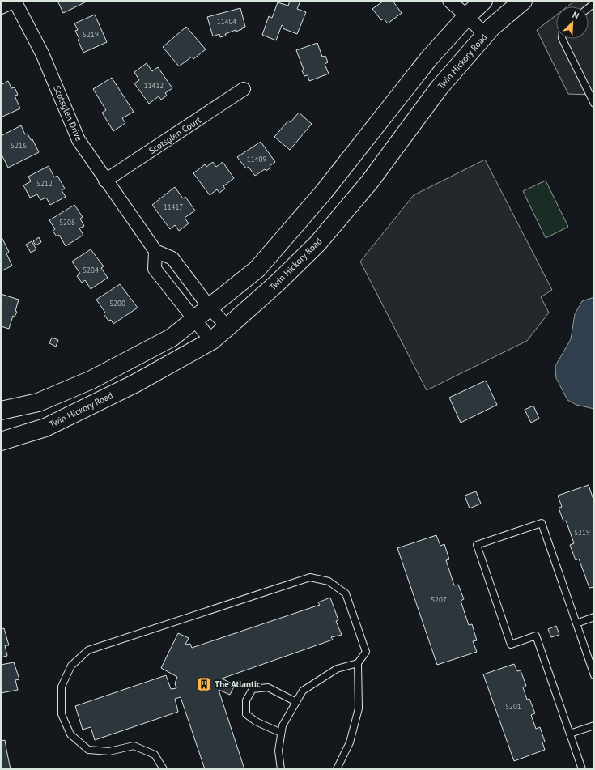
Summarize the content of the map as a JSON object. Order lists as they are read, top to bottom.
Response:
{
  "streets": {
    "main road": ["Twin Hickory Road"],
    "street": ["Scotsglen Drive", "Scotsglen Court"]
  },
  "crossings": [
    ["Scotsglen Drive", "Scotsglen Court"]
  ],
  "places": {
    "building": ["The Atlantic"]
  },
  "house_numbers": [
    "11404",
    "5219",
    "11412",
    "5216",
    "11409",
    "5212",
    "11417",
    "5208",
    "5204",
    "5200",
    "5219",
    "5207",
    "5201"
  ],
  "north": "top right"
}
